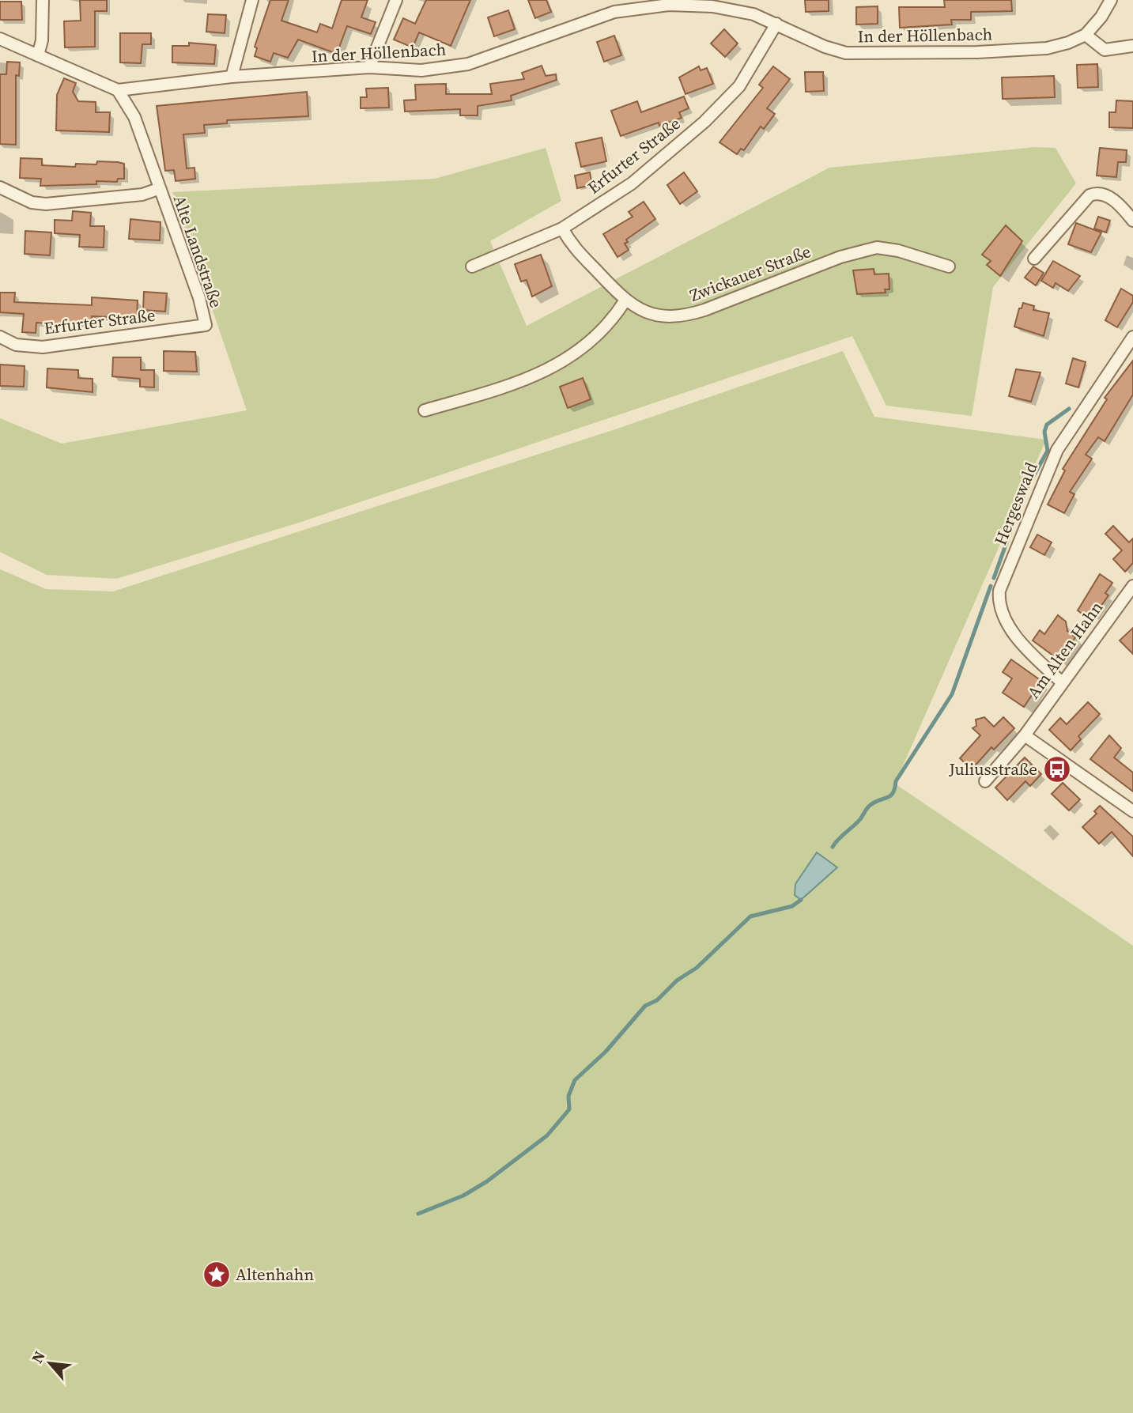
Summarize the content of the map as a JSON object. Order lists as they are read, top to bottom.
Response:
{
  "streets": {
    "street": [
      "In der Höllenbach",
      "Erfurter Straße",
      "Alte Landstraße",
      "Zwickauer Straße",
      "Hergeswald",
      "Am Alten Hahn"
    ]
  },
  "crossings": [
    ["In der Höllenbach", "Erfurter Straße"],
    ["In der Höllenbach", "Alte Landstraße"],
    ["Erfurter Straße", "Alte Landstraße"],
    ["Erfurter Straße", "Zwickauer Straße"],
    ["Hergeswald", "Am Alten Hahn"]
  ],
  "places": {
    "bus stop": ["Juliusstraße"],
    "place": ["Altenhahn"]
  },
  "north": "top left"
}
